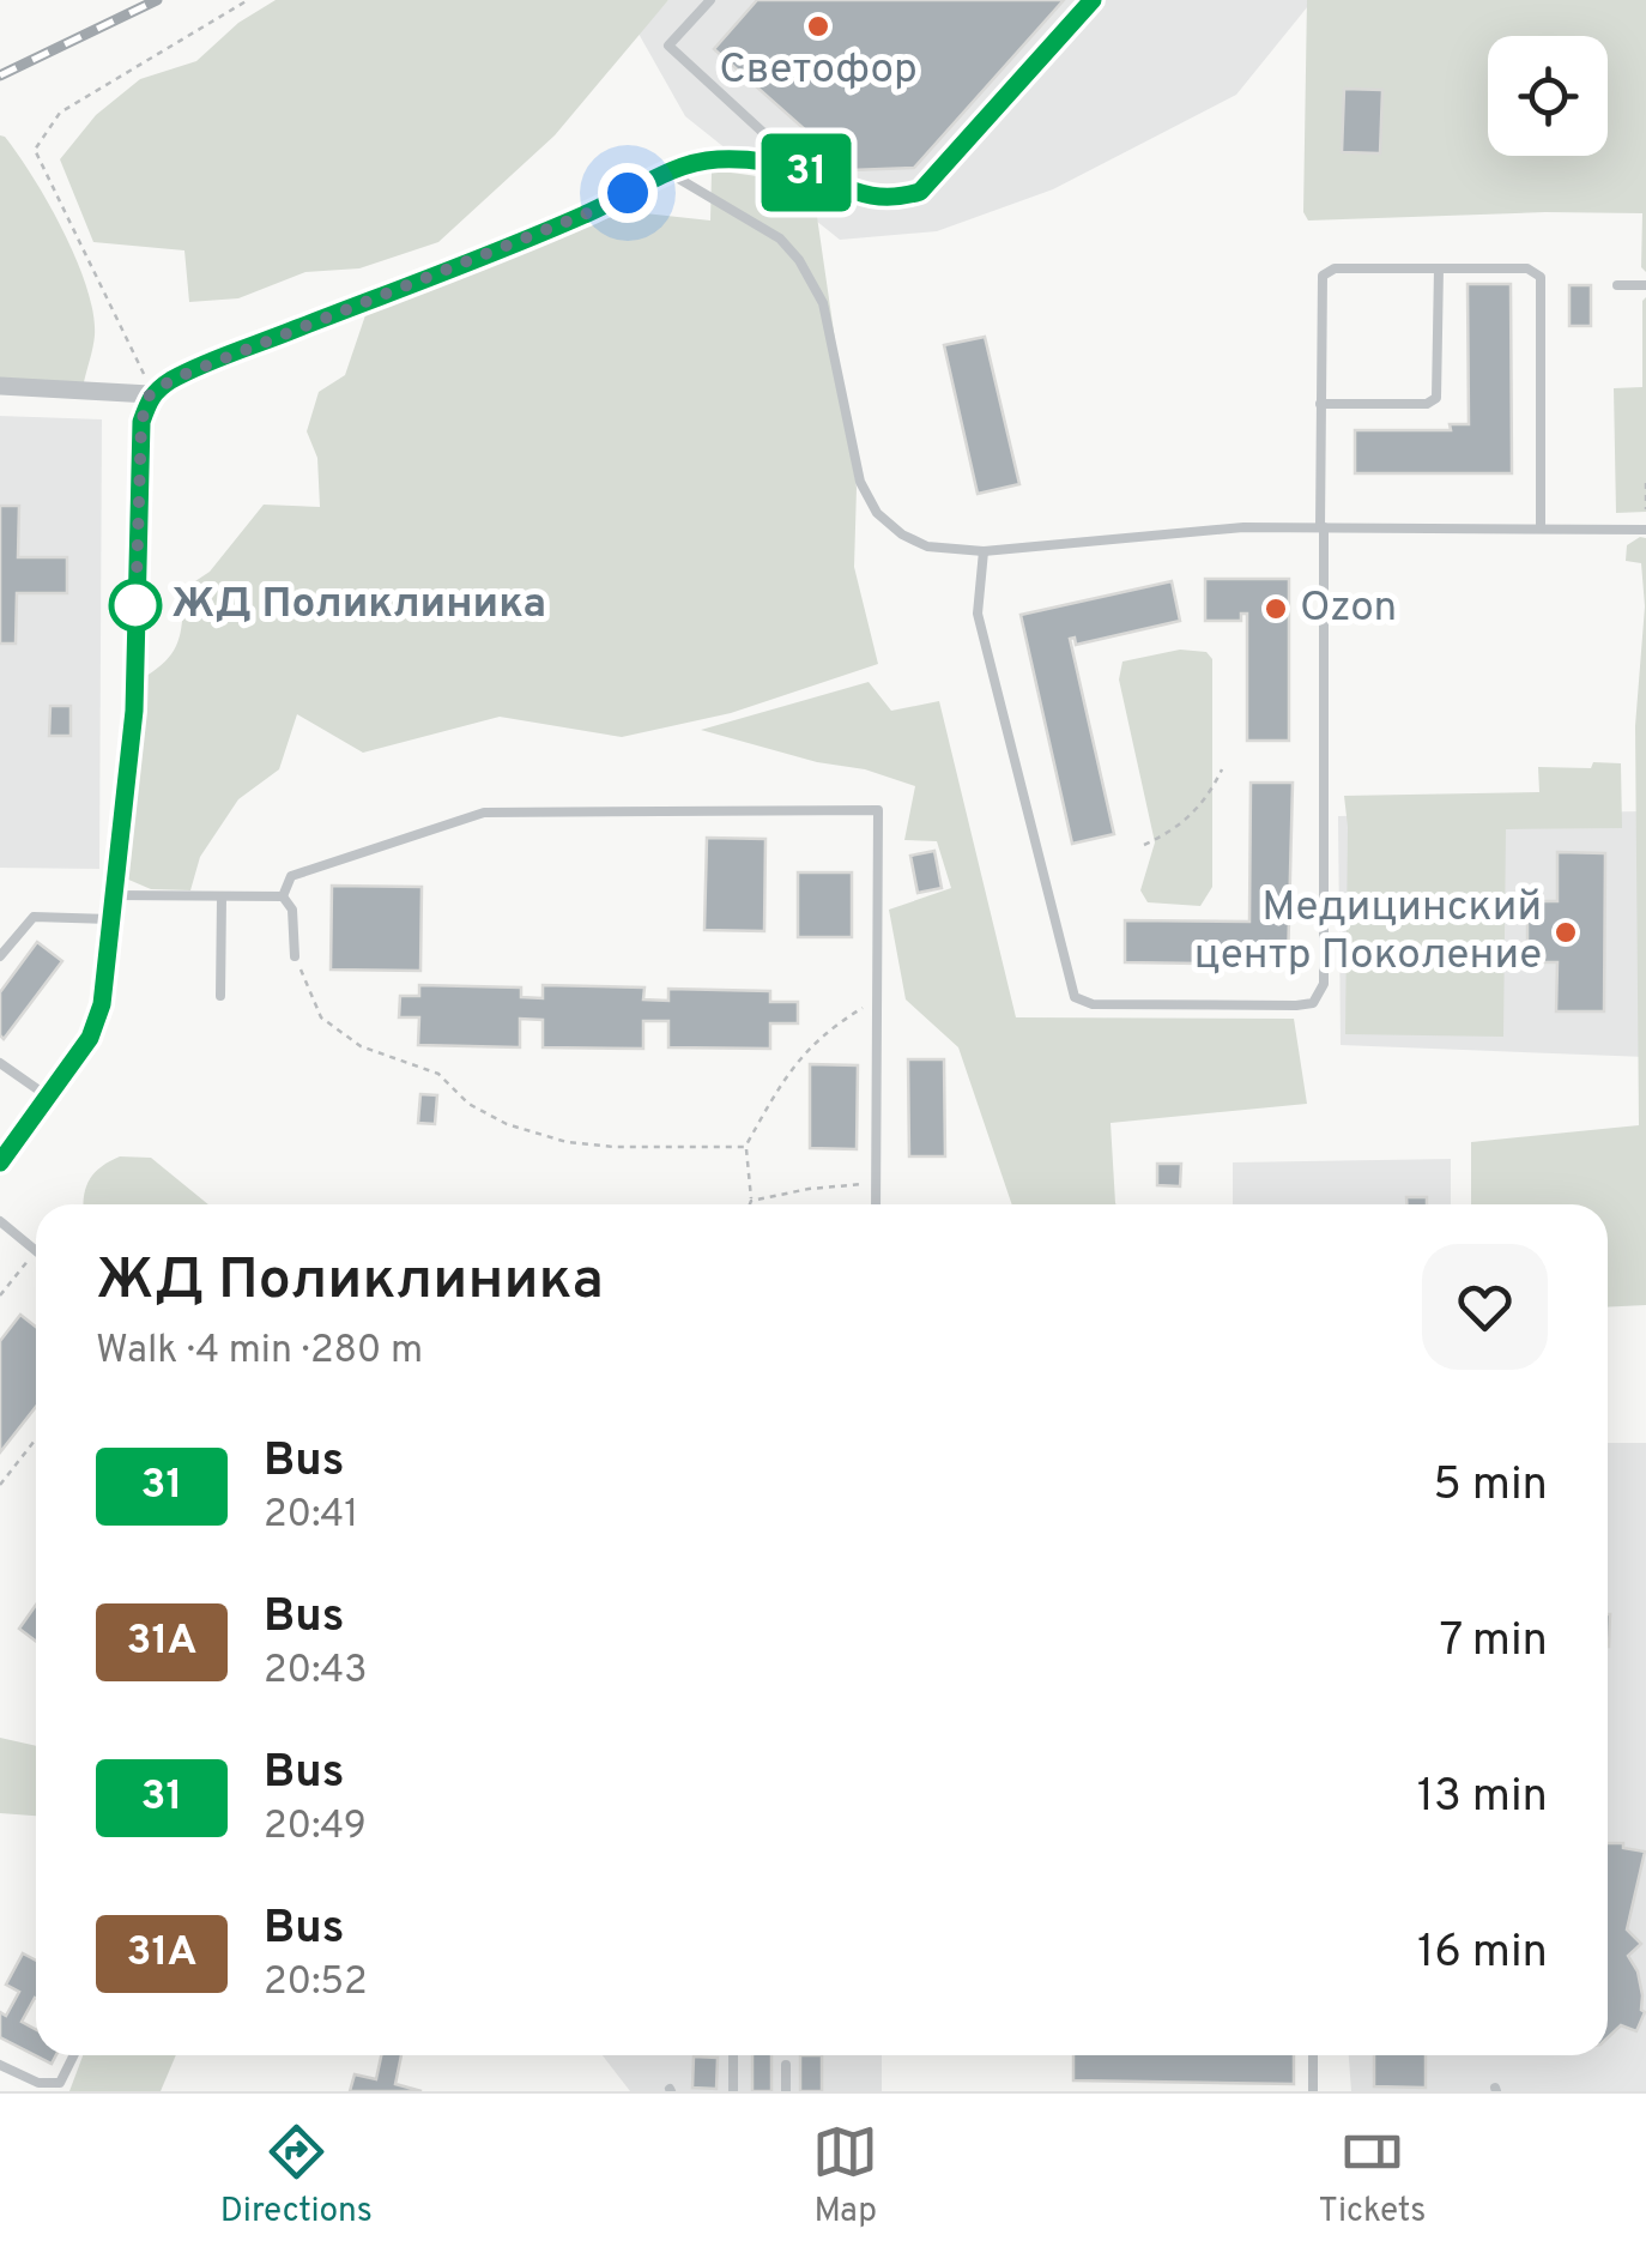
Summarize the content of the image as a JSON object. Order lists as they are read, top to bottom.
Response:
{
  "places": [
    "Светофор",
    "ЖД Поликлиника",
    "Ozon",
    "Медицинский центр Поколение"
  ],
  "lines": ["bus line 31"],
  "page": {
    "on_map": "31",
    "heading": ["ЖД Поликлиника", "Walk · 4 min · 280 m"],
    "list": [
      {
        "mark": "31",
        "name": "Bus",
        "note": "20:41",
        "value": "5 min"
      },
      {
        "mark": "31А",
        "name": "Bus",
        "note": "20:43",
        "value": "7 min"
      },
      {
        "mark": "31",
        "name": "Bus",
        "note": "20:49",
        "value": "13 min"
      },
      {
        "mark": "31А",
        "name": "Bus",
        "note": "20:52",
        "value": "16 min"
      }
    ],
    "tabs": ["Directions", "Map", "Tickets"]
  }
}
